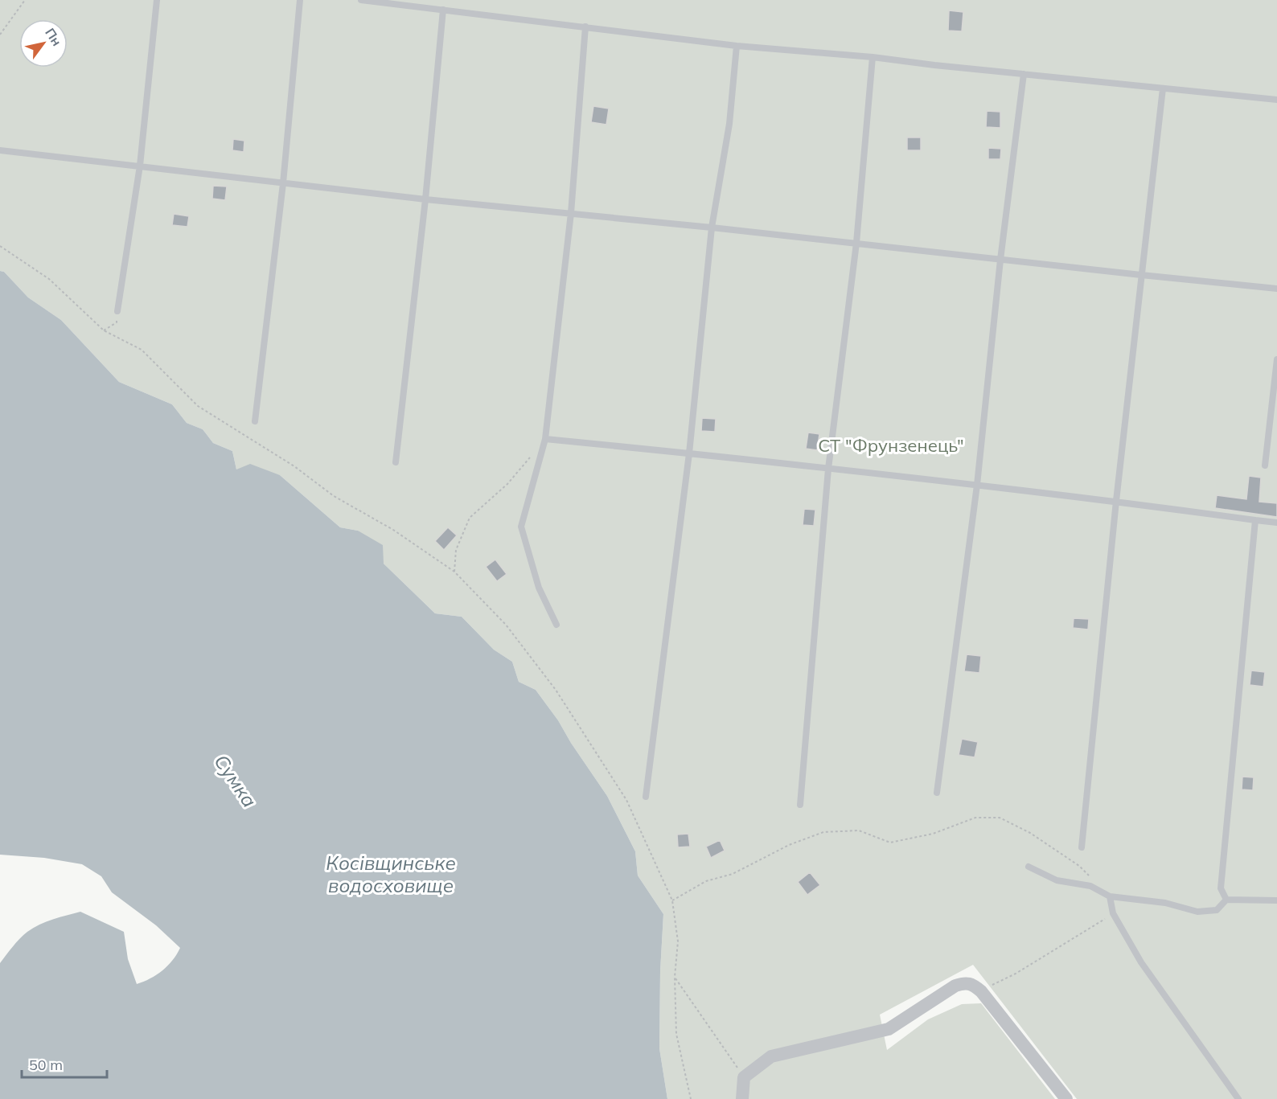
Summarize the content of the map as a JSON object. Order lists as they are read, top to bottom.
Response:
{
  "water": ["Сумка", "Косівщинське водосховище"],
  "parks": ["СТ \"Фрунзенець\""],
  "scale_bar": "50 m",
  "north": "top right"
}
